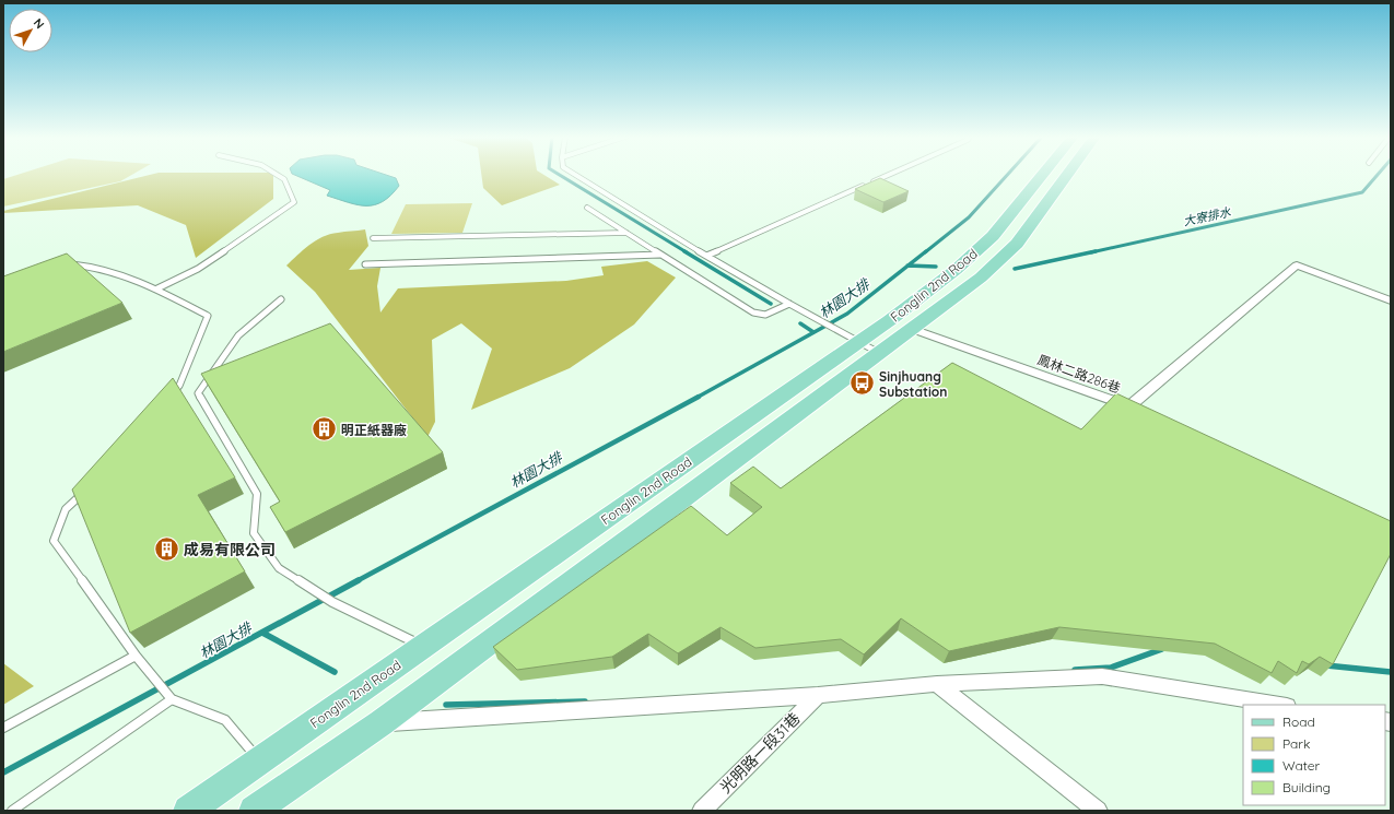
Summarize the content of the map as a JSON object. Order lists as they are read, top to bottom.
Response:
{
  "streets": {
    "main road": ["Fonglin 2nd Road"],
    "street": ["鳳林二路286巷", "光明路一段31巷"]
  },
  "crossings": [
    ["Fonglin 2nd Road", "鳳林二路286巷"]
  ],
  "water": ["大寮排水", "林園大排"],
  "places": {
    "bus stop": ["Sinjhuang Substation"],
    "building": ["明正紙器廠", "成易有限公司"]
  },
  "legend": [
    "Road",
    "Park",
    "Water",
    "Building"
  ],
  "north": "top right"
}
